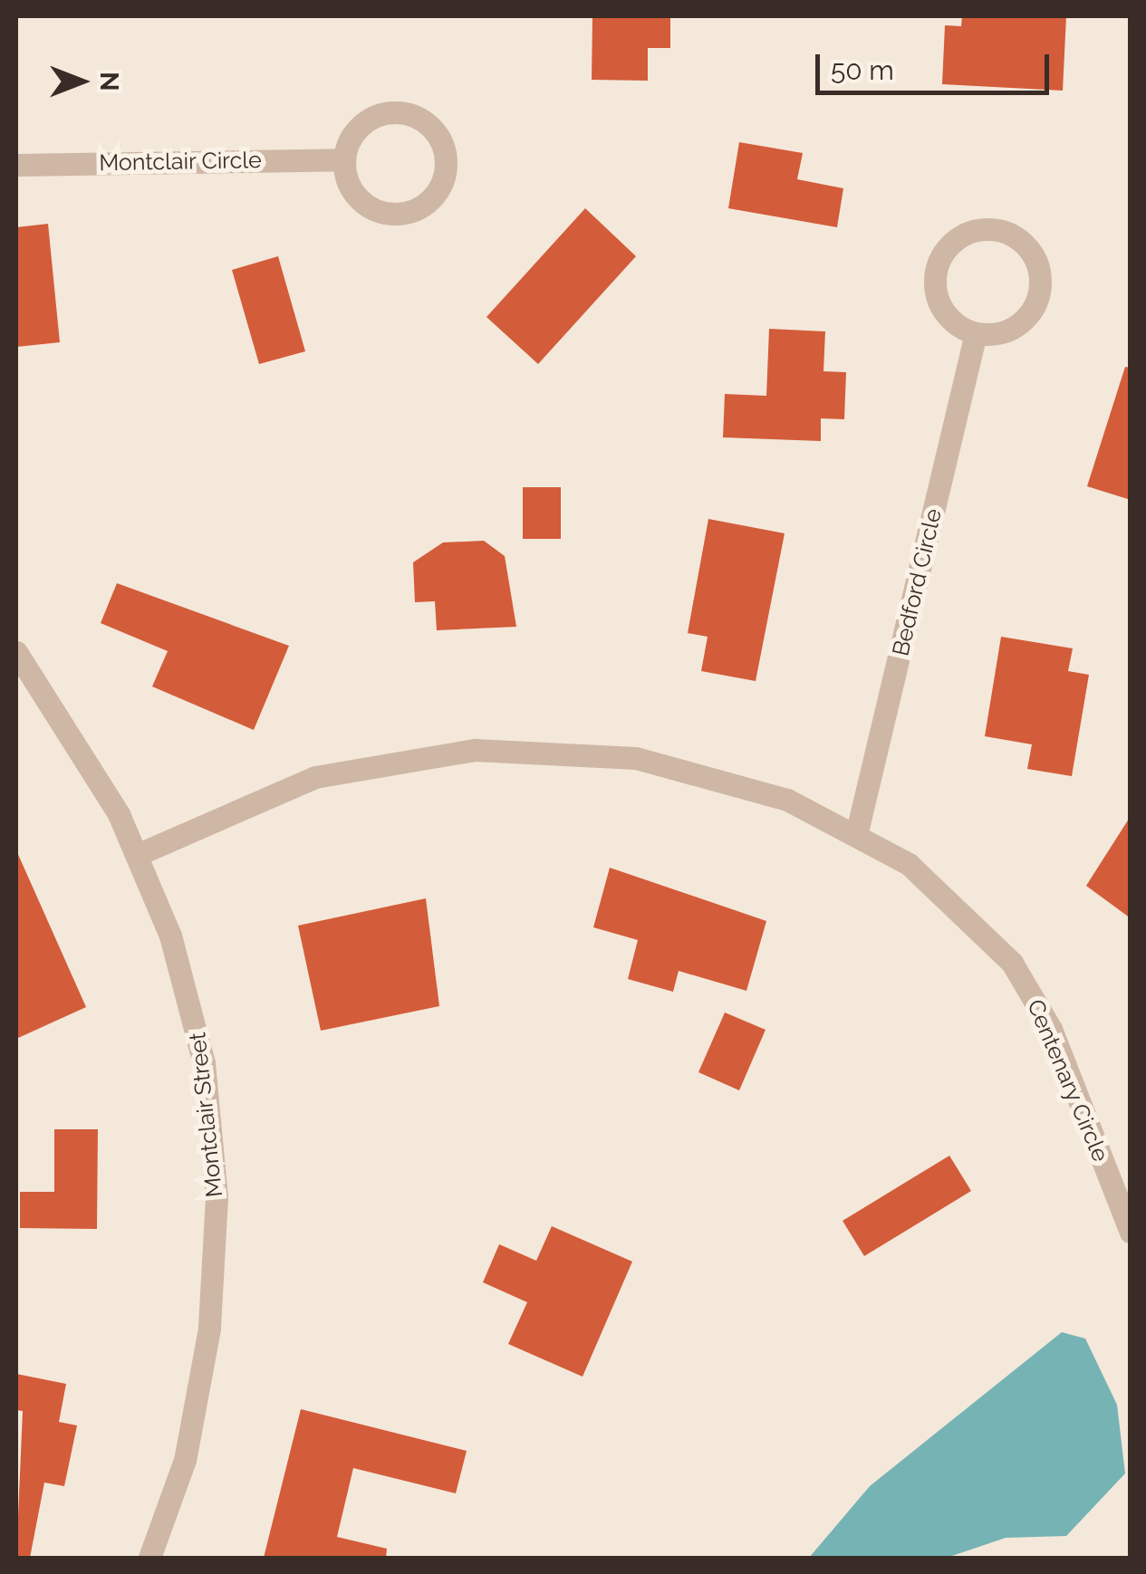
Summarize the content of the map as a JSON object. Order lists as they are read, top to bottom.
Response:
{
  "streets": {
    "street": [
      "Montclair Circle",
      "Bedford Circle",
      "Centenary Circle",
      "Montclair Street"
    ]
  },
  "crossings": [
    ["Bedford Circle", "Centenary Circle"],
    ["Centenary Circle", "Montclair Street"]
  ],
  "scale_bar": "50 m",
  "north": "right"
}
